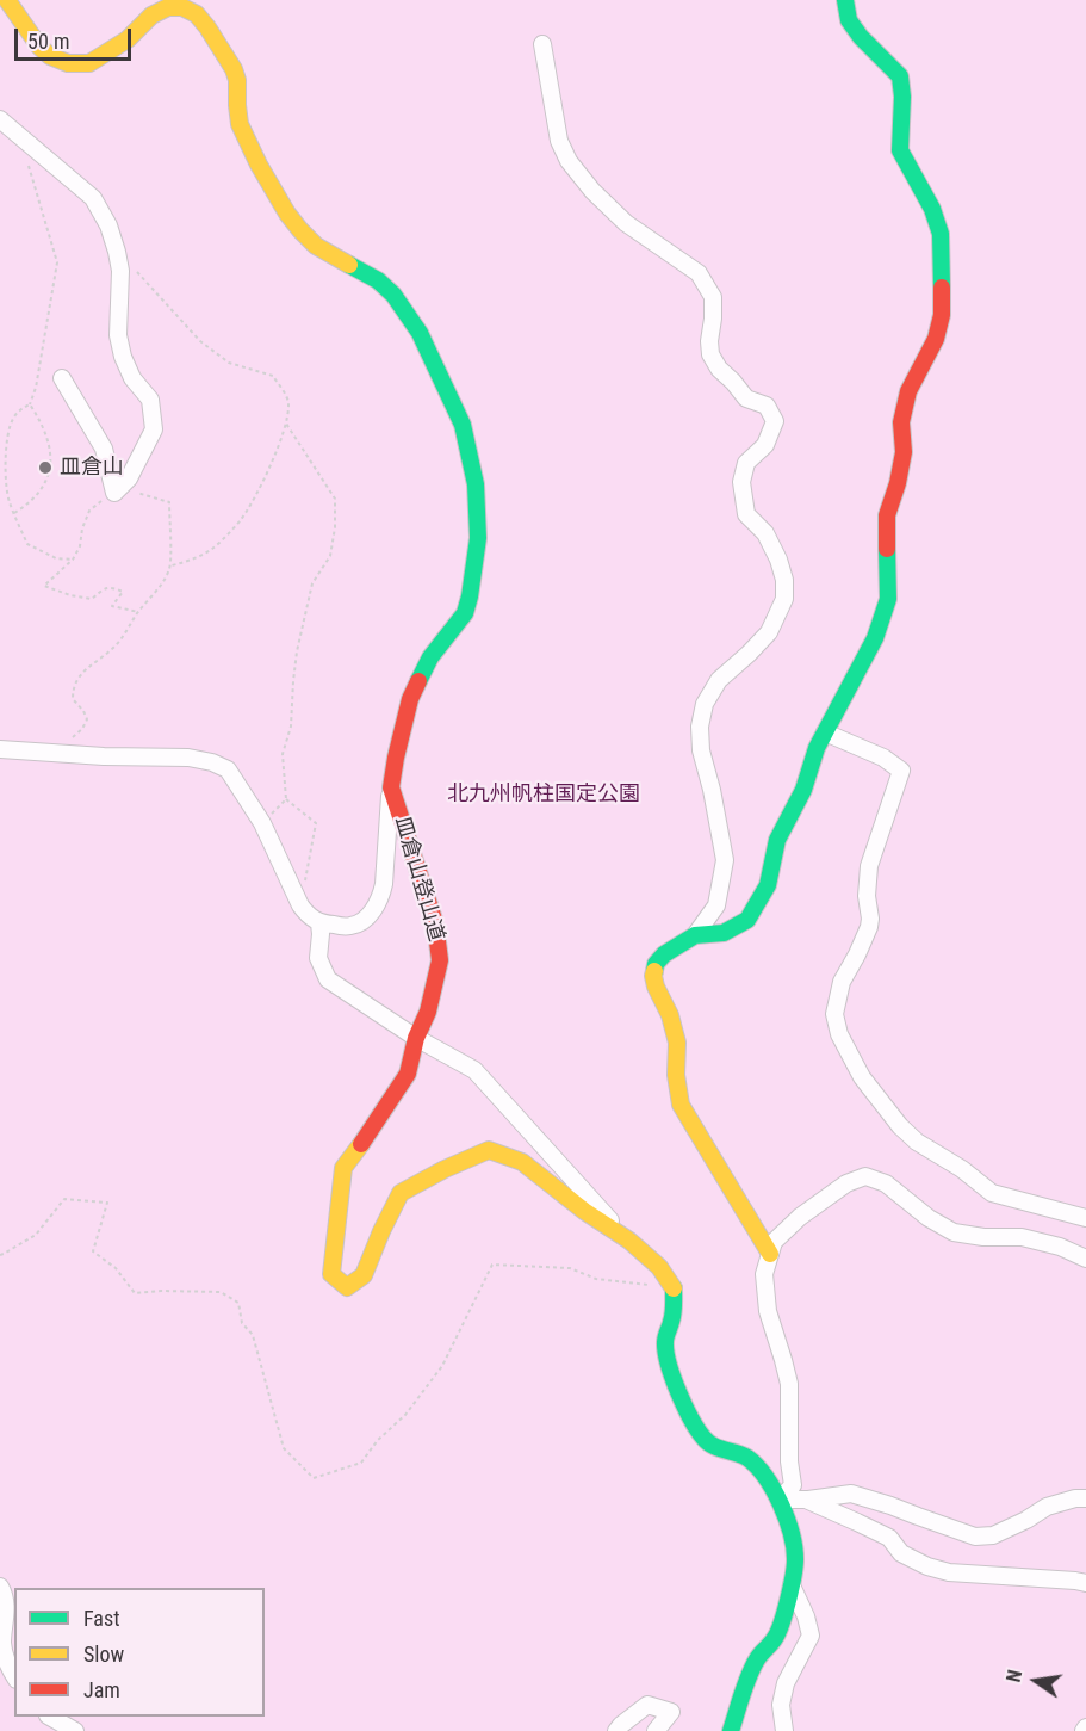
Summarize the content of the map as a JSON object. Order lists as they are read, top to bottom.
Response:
{
  "streets": {
    "street": ["皿倉山登山道"]
  },
  "parks": ["北九州帆柱国定公園"],
  "places": ["皿倉山"],
  "legend": ["Fast", "Slow", "Jam"],
  "scale_bar": "50 m",
  "north": "left"
}
